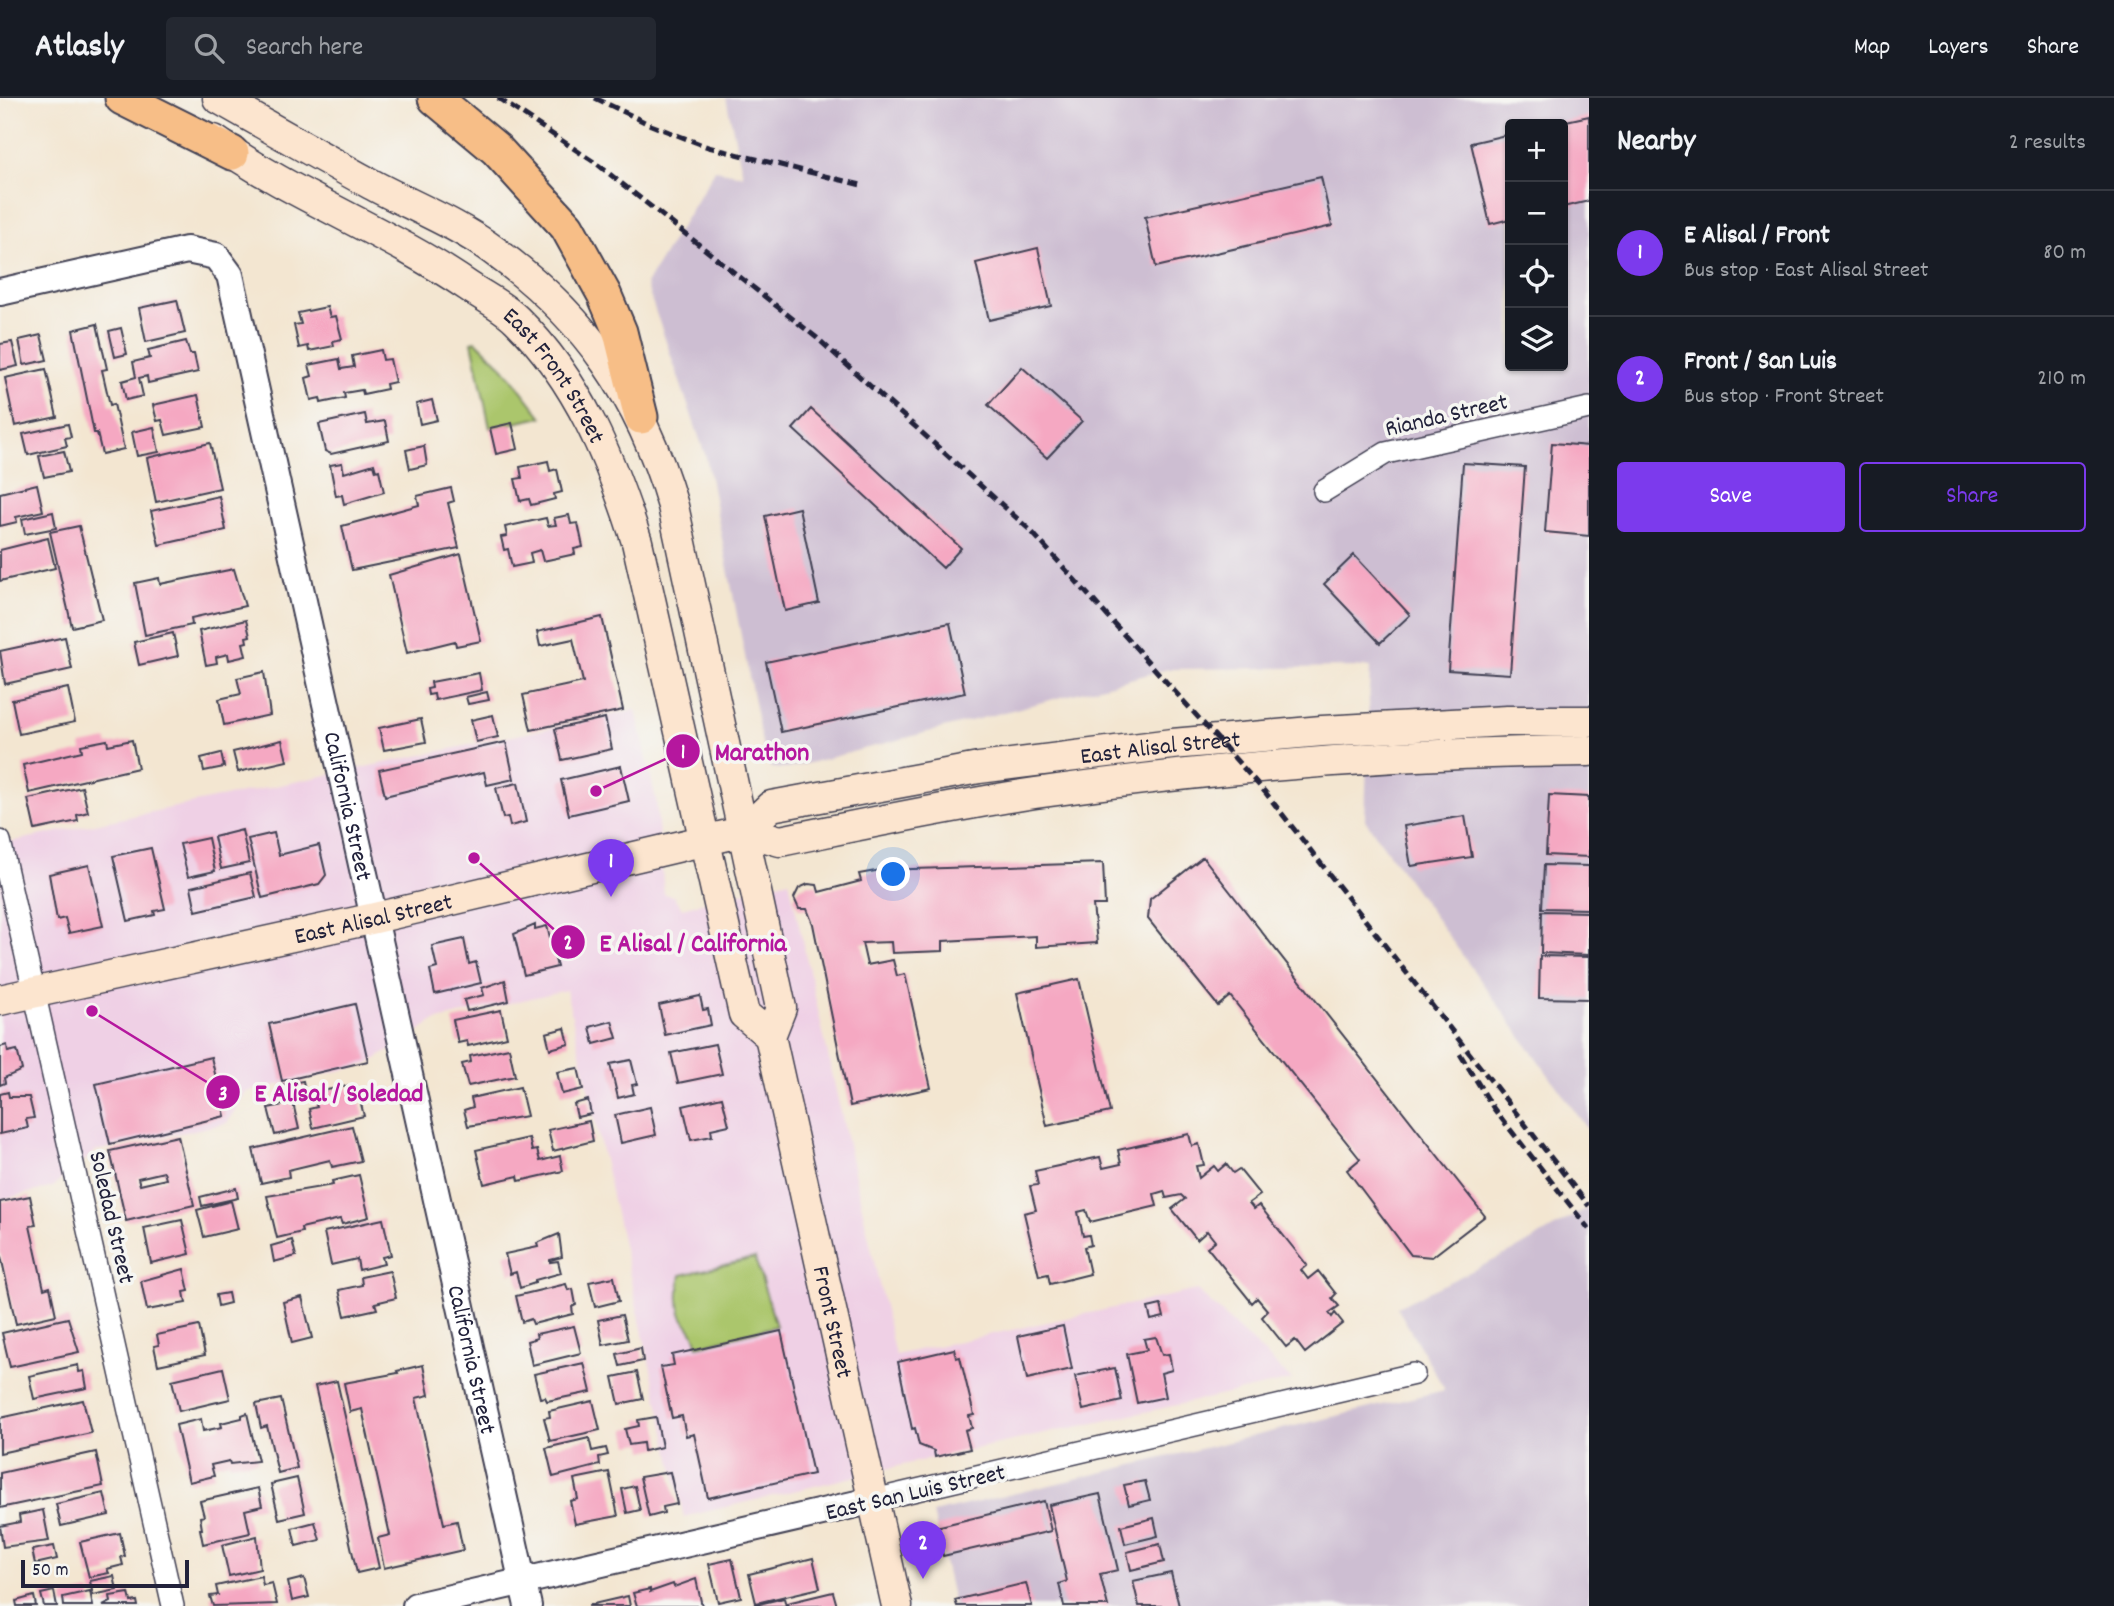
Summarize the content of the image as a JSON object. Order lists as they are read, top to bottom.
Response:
{
  "streets": {
    "main road": ["East Front Street", "East Alisal Street", "Front Street"],
    "street": [
      "Rianda Street",
      "California Street",
      "Soledad Street",
      "East San Luis Street"
    ]
  },
  "crossings": [
    ["East Front Street", "East Alisal Street"],
    ["East Front Street", "Front Street"],
    ["East Alisal Street", "California Street"],
    ["East Alisal Street", "Soledad Street"],
    ["East Alisal Street", "Front Street"],
    ["California Street", "East San Luis Street"],
    ["Front Street", "East San Luis Street"]
  ],
  "places": ["Marathon", "E Alisal / California", "E Alisal / Soledad"],
  "scale_bar": "50 m",
  "page": {
    "header": "Atlasly",
    "search": "Search here",
    "nav": ["Map", "Layers", "Share"],
    "heading": ["Nearby", "2 results"],
    "map_buttons": ["+", "−"],
    "list": [
      {
        "mark": "1",
        "name": "E Alisal / Front",
        "note": "Bus stop · East Alisal Street",
        "value": "80 m"
      },
      {
        "mark": "2",
        "name": "Front / San Luis",
        "note": "Bus stop · Front Street",
        "value": "210 m"
      }
    ],
    "buttons": ["Save", "Share"],
    "pins": ["1", "2"],
    "scale": "50 m"
  }
}
